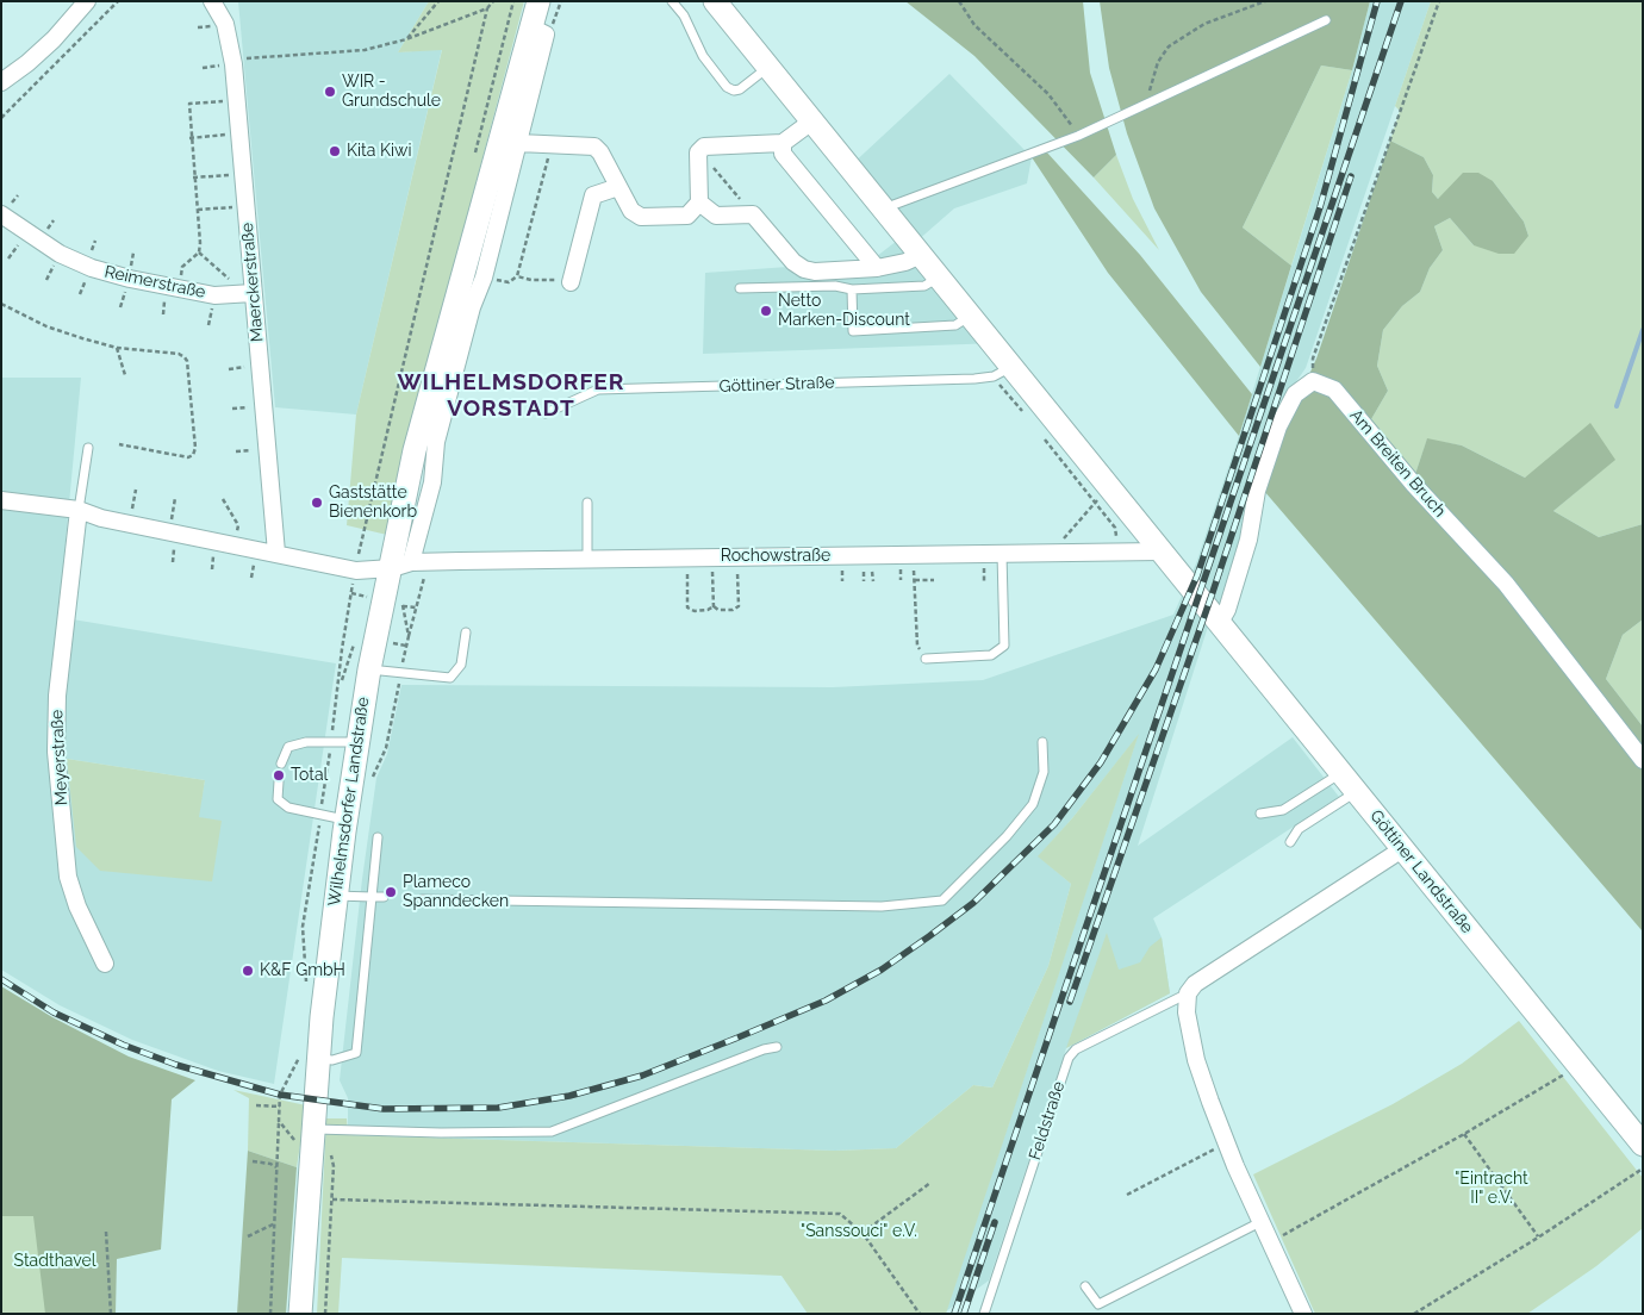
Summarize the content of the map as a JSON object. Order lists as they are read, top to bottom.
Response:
{
  "streets": {
    "street": [
      "Reimerstraße",
      "Maerckerstraße",
      "Am Breiten Bruch",
      "Rochowstraße",
      "Meyerstraße",
      "Wilhelmsdorfer Landstraße",
      "Göttiner Landstraße",
      "Feldstraße"
    ],
    "lane": ["Göttiner Straße"]
  },
  "crossings": [
    ["Reimerstraße", "Maerckerstraße"],
    ["Rochowstraße", "Wilhelmsdorfer Landstraße"],
    ["Rochowstraße", "Göttiner Landstraße"],
    ["Göttiner Landstraße", "Feldstraße"]
  ],
  "districts": ["WILHELMSDORFER VORSTADT"],
  "parks": ["\"Eintracht II\" e.V.", "\"Sanssouci\" e.V.", "Stadthavel"],
  "places": [
    "WIR - Grundschule",
    "Kita Kiwi",
    "Netto Marken-Discount",
    "Gaststätte Bienenkorb",
    "Total",
    "Plameco Spanndecken",
    "K&F GmbH"
  ]
}
